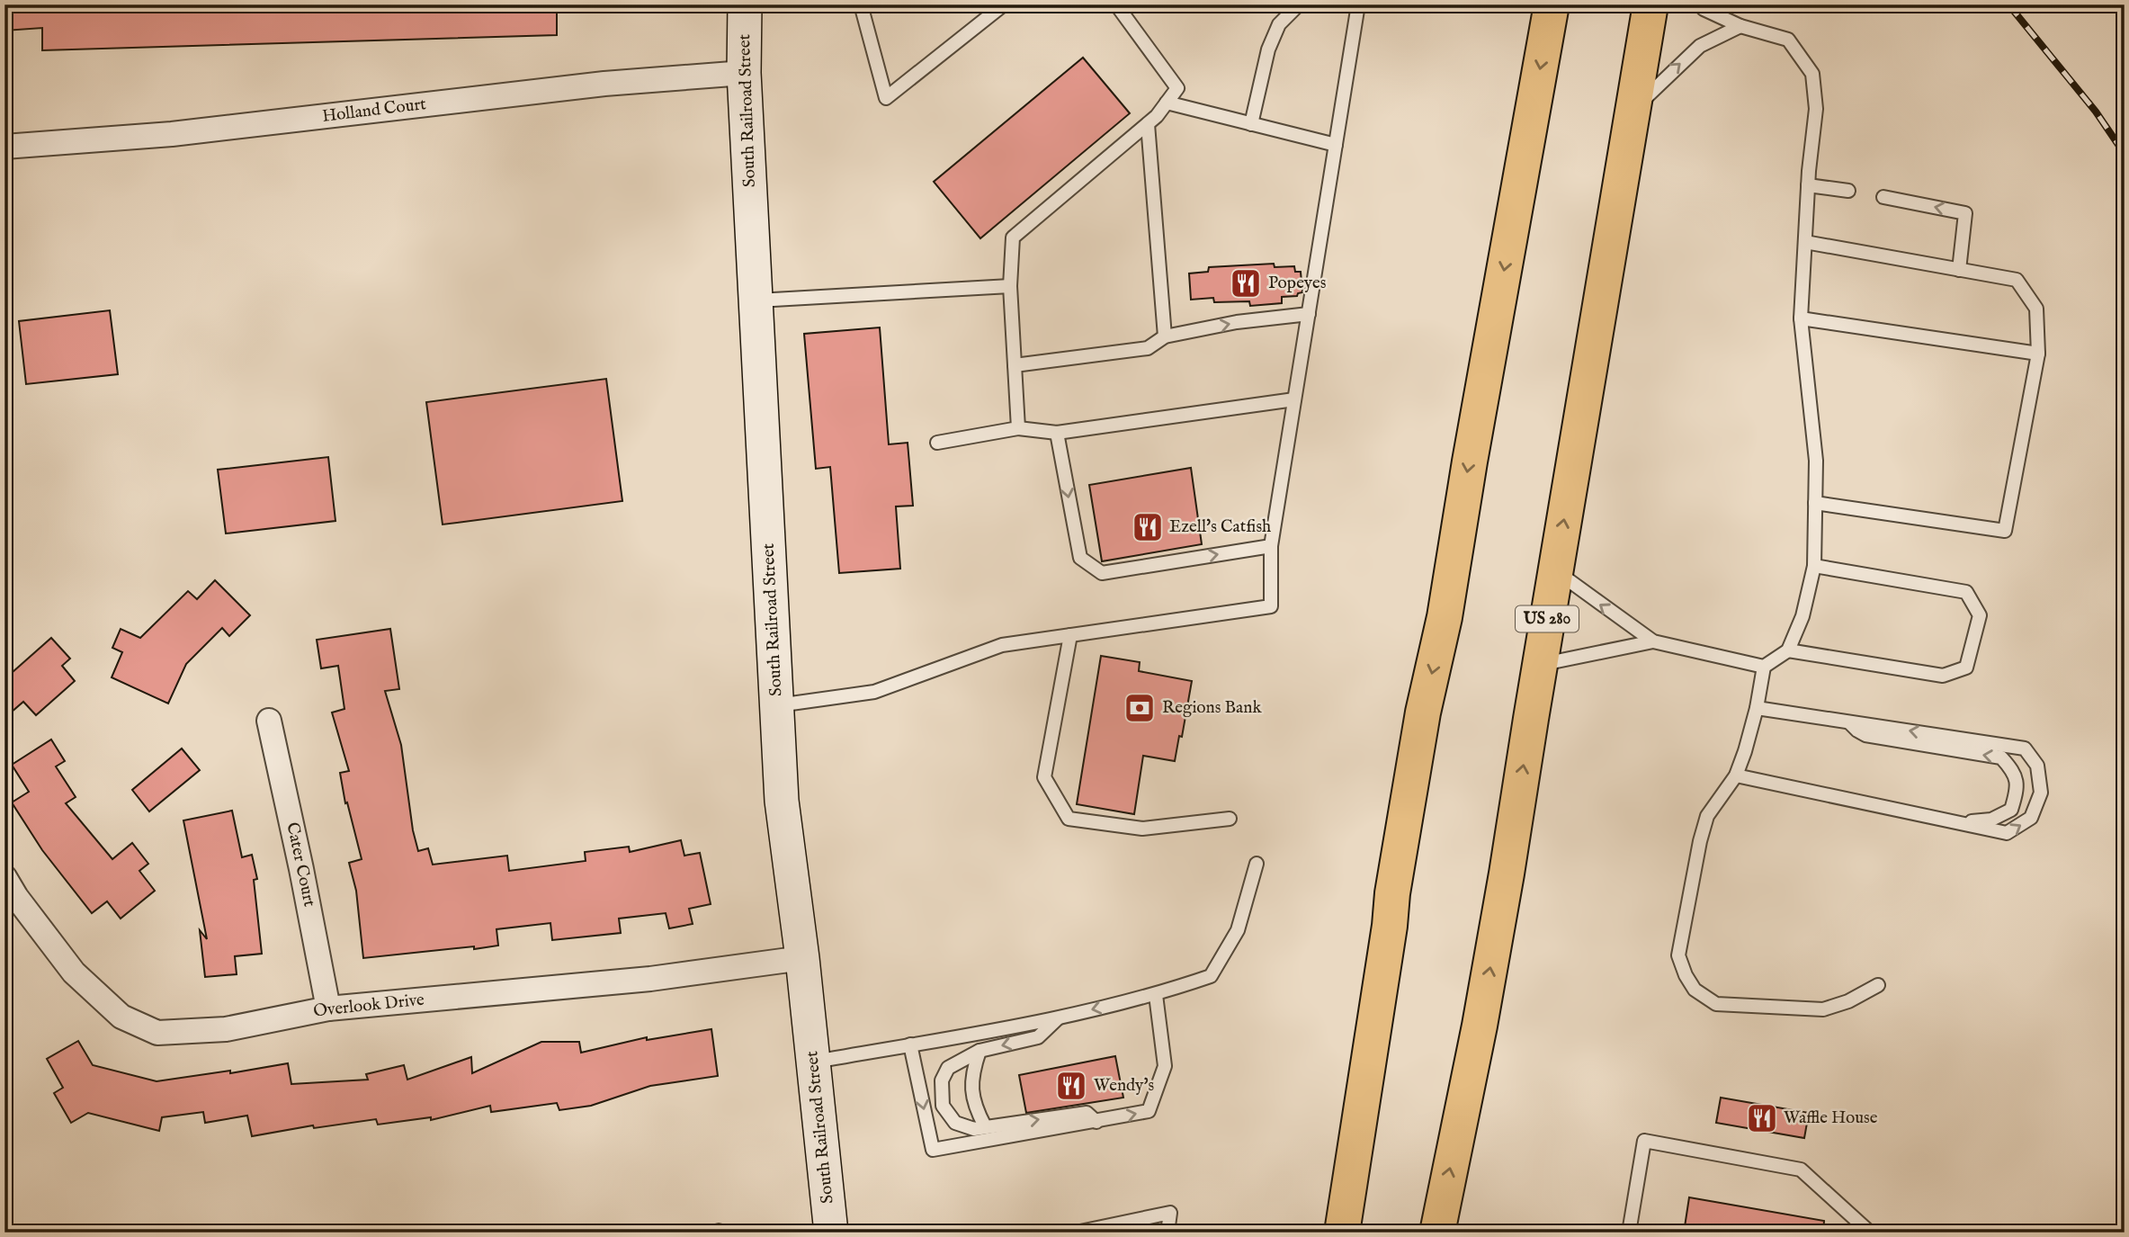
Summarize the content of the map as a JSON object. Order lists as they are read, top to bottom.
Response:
{
  "streets": {
    "highway": ["US 280"],
    "street": [
      "Holland Court",
      "South Railroad Street",
      "Cater Court",
      "Overlook Drive"
    ]
  },
  "crossings": [
    ["Holland Court", "South Railroad Street"],
    ["South Railroad Street", "Overlook Drive"],
    ["Cater Court", "Overlook Drive"]
  ],
  "places": {
    "restaurant": [
      "Popeyes",
      "Ezell's Catfish",
      "Wendy's",
      "Waffle House"
    ],
    "bank": ["Regions Bank"]
  }
}
